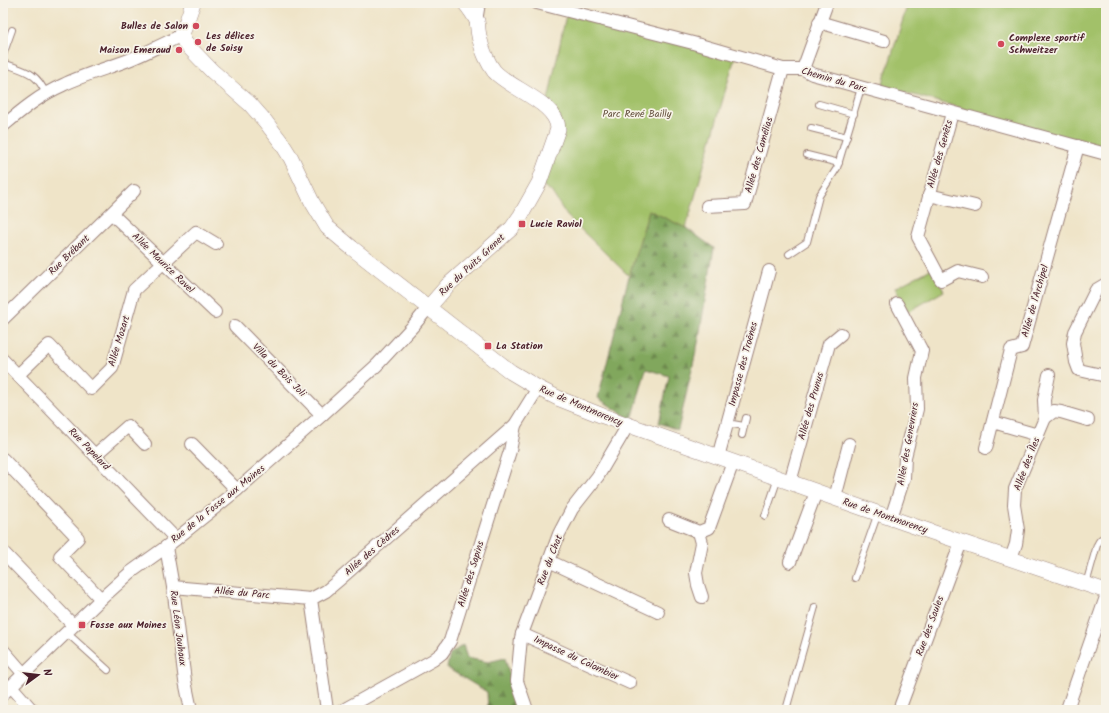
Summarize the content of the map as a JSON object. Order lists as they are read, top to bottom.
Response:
{
  "streets": {
    "street": [
      "Chemin du Parc",
      "Allée des Genêts",
      "Allée des Camélias",
      "Rue Brébant",
      "Allée Maurice Ravel",
      "Rue du Puits Grenet",
      "Allée de l'Archipel",
      "Allée Mozart",
      "Impasse des Troënes",
      "Villa du Bois Joli",
      "Rue de Montmorency",
      "Allée des Prunus",
      "Allée des Genevriers",
      "Rue Papelard",
      "Allée des Îles",
      "Rue de la Fosse aux Moines",
      "Allée des Cèdres",
      "Rue du Chat",
      "Allée des Sapins",
      "Allée du Parc",
      "Rue des Saules",
      "Rue Léon Jouhaux",
      "Impasse du Colombier"
    ]
  },
  "crossings": [
    ["Chemin du Parc", "Allée des Genêts"],
    ["Chemin du Parc", "Allée des Camélias"],
    ["Chemin du Parc", "Allée de l'Archipel"],
    ["Rue Brébant", "Allée Maurice Ravel"],
    ["Allée Maurice Ravel", "Allée Mozart"],
    ["Rue du Puits Grenet", "Rue de Montmorency"],
    ["Rue du Puits Grenet", "Rue de la Fosse aux Moines"],
    ["Allée Mozart", "Rue Papelard"],
    ["Impasse des Troënes", "Rue de Montmorency"],
    ["Villa du Bois Joli", "Rue de la Fosse aux Moines"],
    ["Rue de Montmorency", "Allée des Prunus"],
    ["Rue de Montmorency", "Allée des Genevriers"],
    ["Rue de Montmorency", "Allée des Îles"],
    ["Rue de Montmorency", "Rue de la Fosse aux Moines"],
    ["Rue de Montmorency", "Rue du Chat"],
    ["Rue de Montmorency", "Allée des Sapins"],
    ["Rue de Montmorency", "Rue des Saules"],
    ["Rue Papelard", "Rue de la Fosse aux Moines"],
    ["Rue de la Fosse aux Moines", "Rue Léon Jouhaux"],
    ["Allée des Cèdres", "Allée des Sapins"],
    ["Allée des Cèdres", "Allée du Parc"],
    ["Rue du Chat", "Impasse du Colombier"],
    ["Allée du Parc", "Rue Léon Jouhaux"]
  ],
  "parks": ["Parc René Bailly"],
  "places": {
    "other": [
      "Bulles de Salon",
      "Les délices de Soisy",
      "Complexe sportif Schweitzer",
      "Maison Emeraud"
    ],
    "transit": ["Lucie Raviol", "La Station", "Fosse aux Moines"]
  },
  "north": "right"
}
